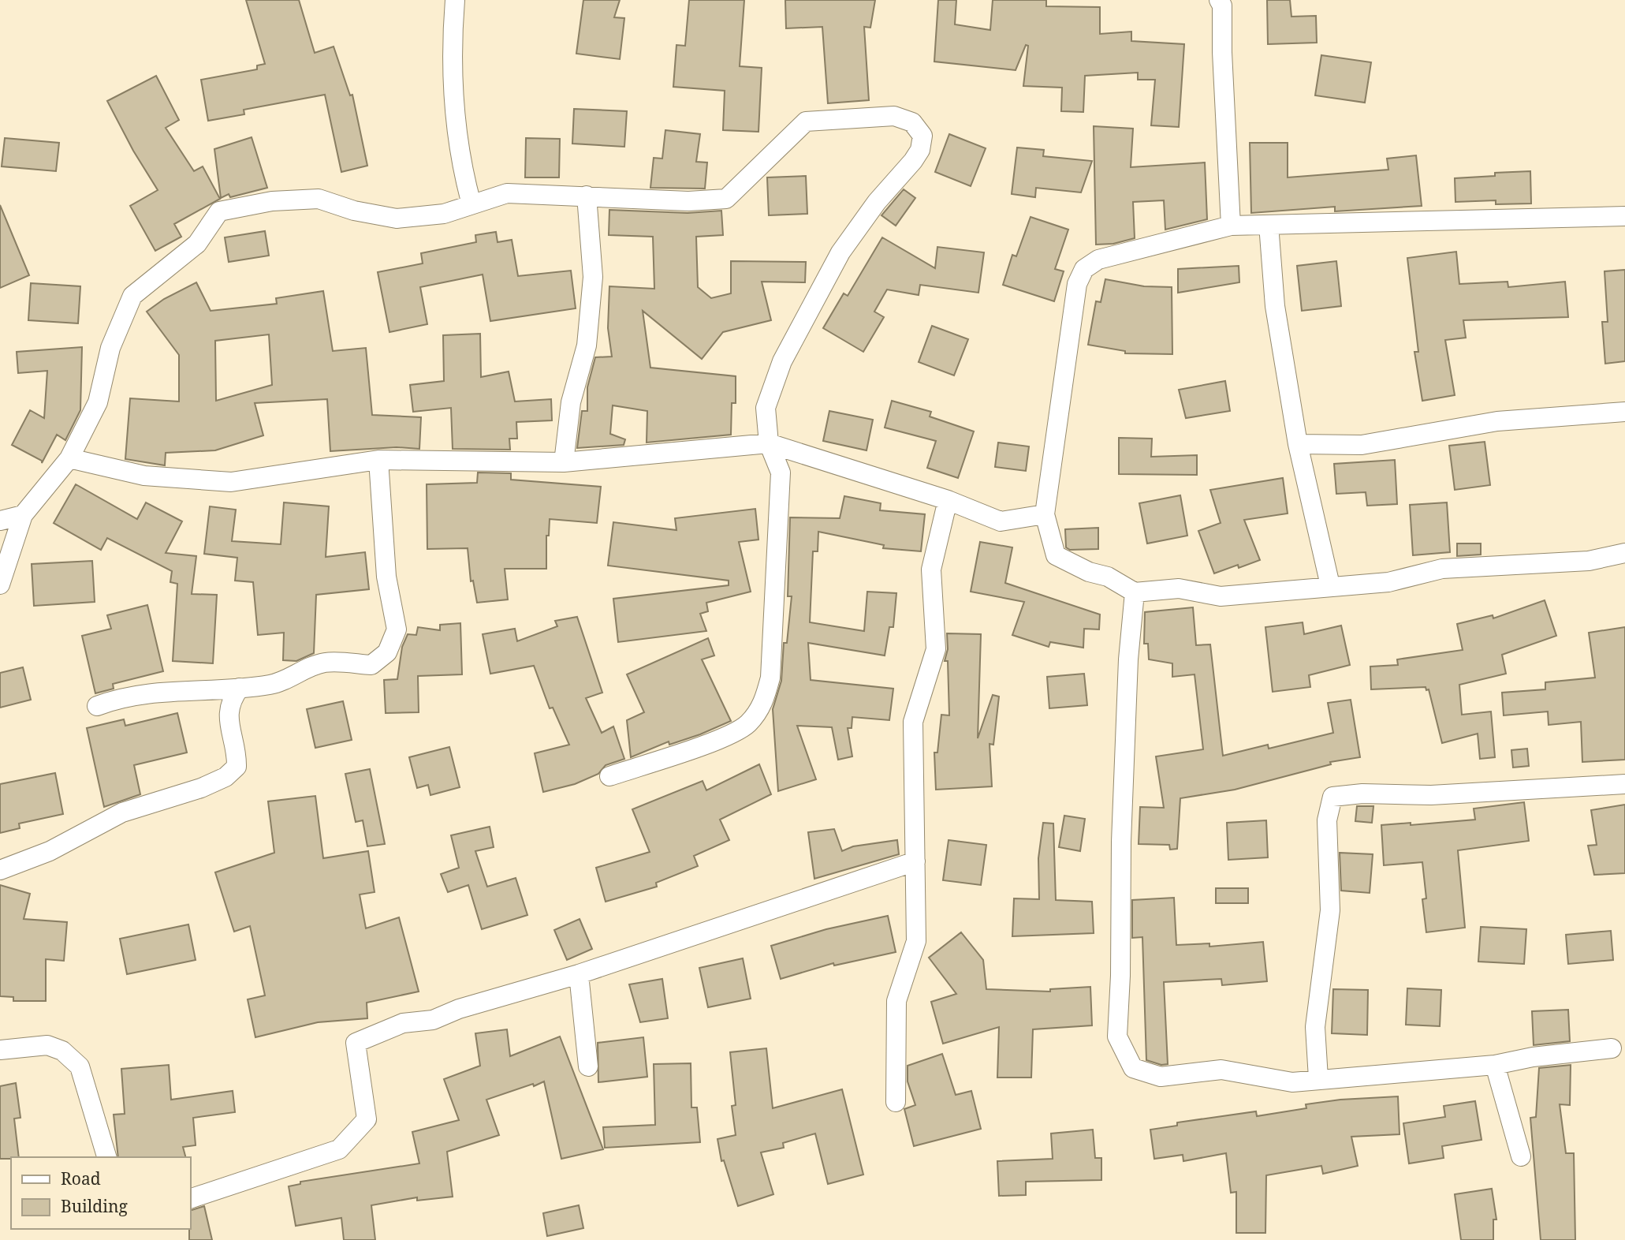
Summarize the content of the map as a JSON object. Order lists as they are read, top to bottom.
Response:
{
  "legend": ["Road", "Building"]
}
